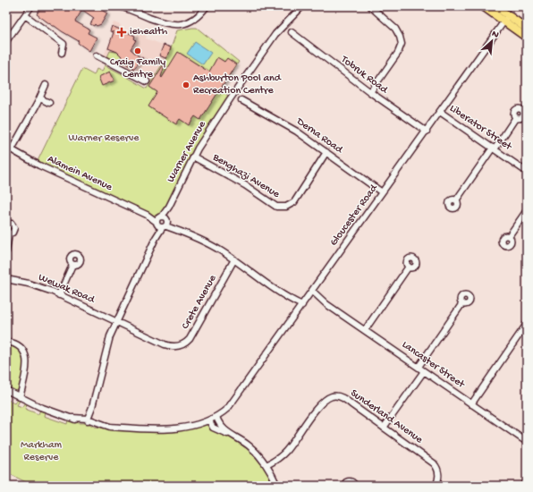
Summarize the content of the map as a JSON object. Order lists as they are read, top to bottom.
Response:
{
  "streets": {
    "street": [
      "Tobruk Road",
      "Liberator Street",
      "Derna Road",
      "Warner Avenue",
      "Alamein Avenue",
      "Benghazi Avenue",
      "Gloucester Road",
      "Wewak Road",
      "Crete Avenue",
      "Lancaster Street",
      "Sunderland Avenue"
    ]
  },
  "crossings": [
    ["Tobruk Road", "Gloucester Road"],
    ["Liberator Street", "Gloucester Road"],
    ["Derna Road", "Benghazi Avenue"],
    ["Derna Road", "Gloucester Road"],
    ["Warner Avenue", "Alamein Avenue"],
    ["Warner Avenue", "Benghazi Avenue"],
    ["Warner Avenue", "Gloucester Road"],
    ["Warner Avenue", "Wewak Road"],
    ["Warner Avenue", "Crete Avenue"],
    ["Alamein Avenue", "Gloucester Road"],
    ["Alamein Avenue", "Crete Avenue"],
    ["Gloucester Road", "Lancaster Street"],
    ["Wewak Road", "Crete Avenue"]
  ],
  "parks": ["Warner Reserve", "Markham Reserve"],
  "places": {
    "health": ["iehealth"],
    "other": ["Craig Family Centre", "Ashburton Pool and Recreation Centre"]
  },
  "north": "top right"
}
